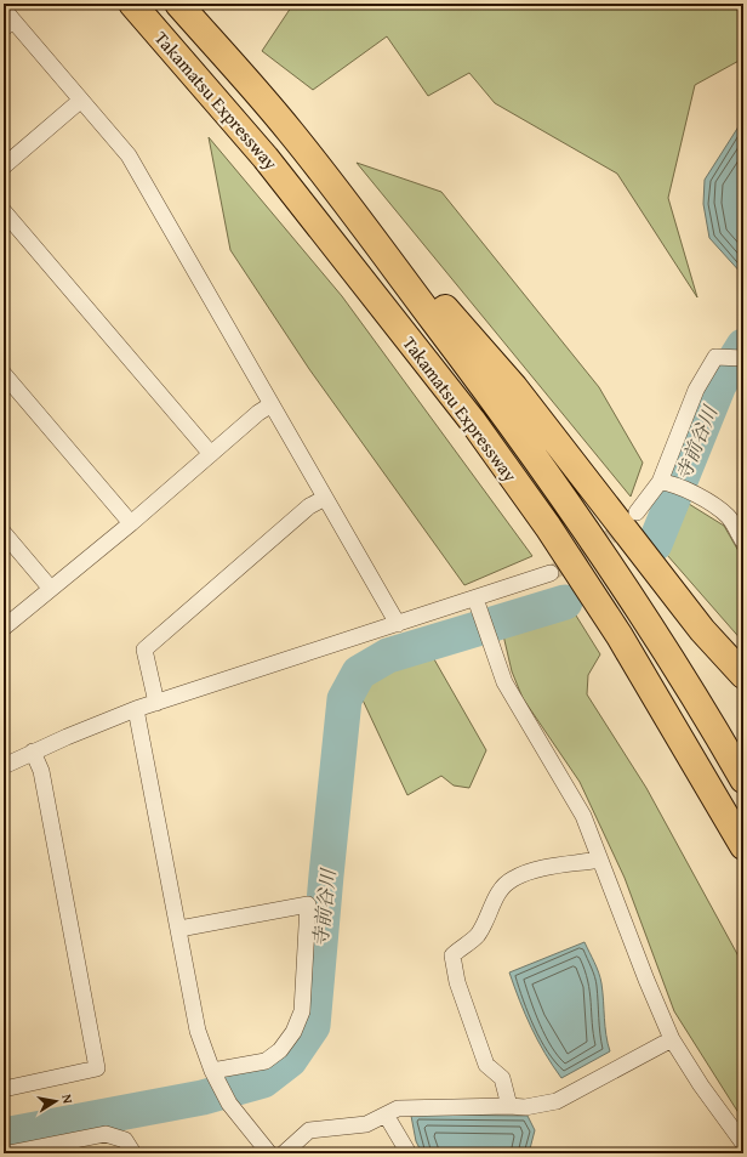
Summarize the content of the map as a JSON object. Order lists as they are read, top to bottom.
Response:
{
  "streets": {
    "highway": ["Takamatsu Expressway"]
  },
  "water": ["寺前谷川"],
  "north": "right"
}
